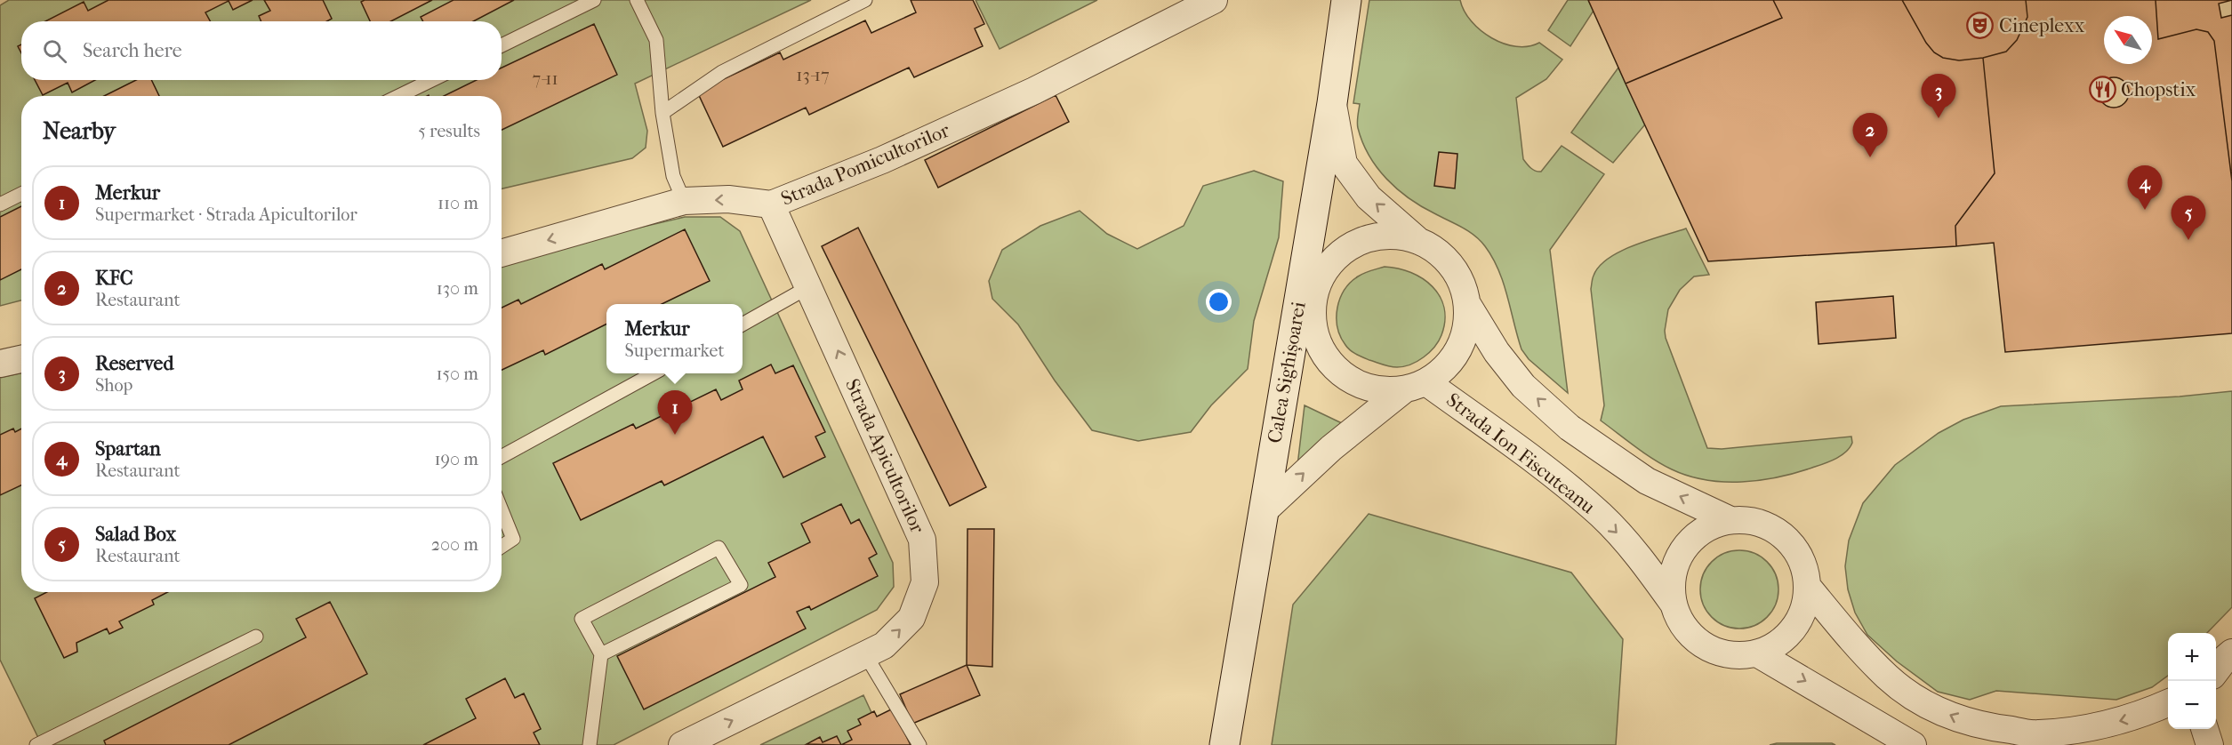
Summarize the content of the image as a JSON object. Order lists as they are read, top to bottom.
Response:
{
  "streets": {
    "main road": ["Calea Sighișoarei"],
    "street": ["Strada Pomicultorilor", "Strada Ion Fiscuteanu", "Strada Apicultorilor"]
  },
  "crossings": [
    ["Strada Pomicultorilor", "Strada Apicultorilor"],
    ["Calea Sighișoarei", "Strada Ion Fiscuteanu"]
  ],
  "one_way": ["Strada Pomicultorilor"],
  "places": {
    "theatre": ["Cineplexx"],
    "restaurant": ["Chopstix"]
  },
  "house_numbers": ["13-17", "7-11"],
  "north": "top left",
  "page": {
    "search": "Search here",
    "pins": [
      "3",
      "2",
      "4",
      "5",
      "1"
    ],
    "heading": ["Nearby", "5 results"],
    "list": [
      {
        "mark": "1",
        "name": "Merkur",
        "note": "Supermarket · Strada Apicultorilor",
        "value": "110 m"
      },
      {
        "mark": "2",
        "name": "KFC",
        "note": "Restaurant",
        "value": "130 m"
      },
      {
        "mark": "3",
        "name": "Reserved",
        "note": "Shop",
        "value": "150 m"
      },
      {
        "mark": "4",
        "name": "Spartan",
        "note": "Restaurant",
        "value": "190 m"
      },
      {
        "mark": "5",
        "name": "Salad Box",
        "note": "Restaurant",
        "value": "200 m"
      }
    ],
    "popup": ["Merkur", "Supermarket"],
    "map_buttons": ["+", "−"]
  }
}
